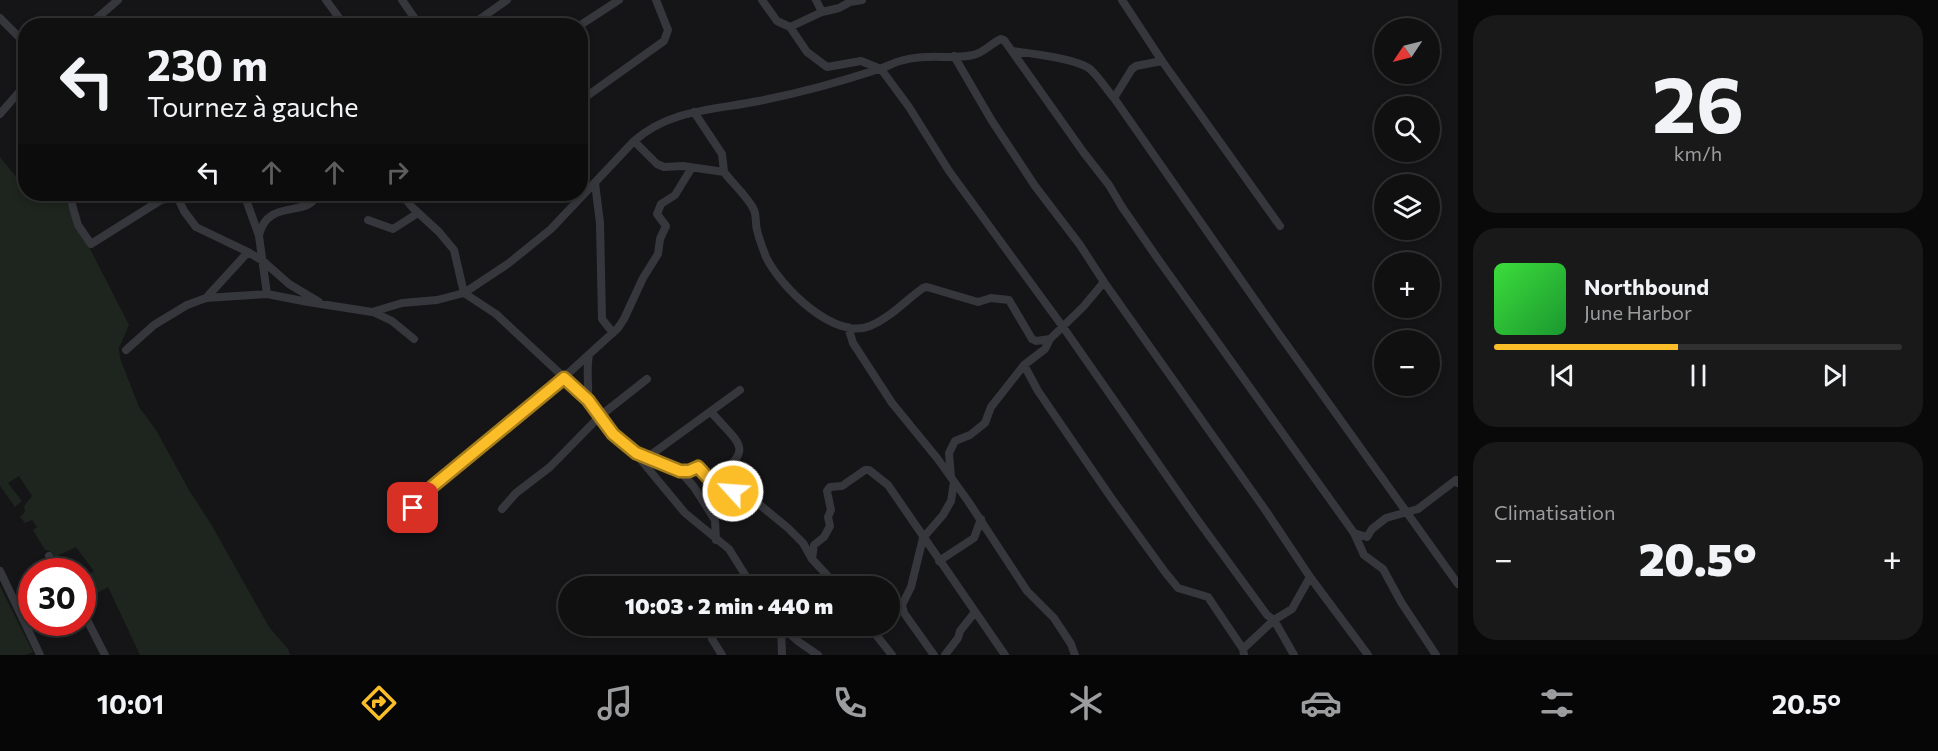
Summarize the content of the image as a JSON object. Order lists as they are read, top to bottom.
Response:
{
  "north": "bottom left",
  "page": {
    "tile": [
      ["26", "km/h"],
      "Climatisation"
    ],
    "map_buttons": ["+", "−"],
    "turn": ["230 m", "Tournez à gauche"],
    "song": ["Northbound", "June Harbor"],
    "heat": ["−", "20.5°", "+"],
    "limit": "30",
    "trip": "10:03 · 2 min · 440 m",
    "tabs": ["10:01", "20.5°"]
  }
}
